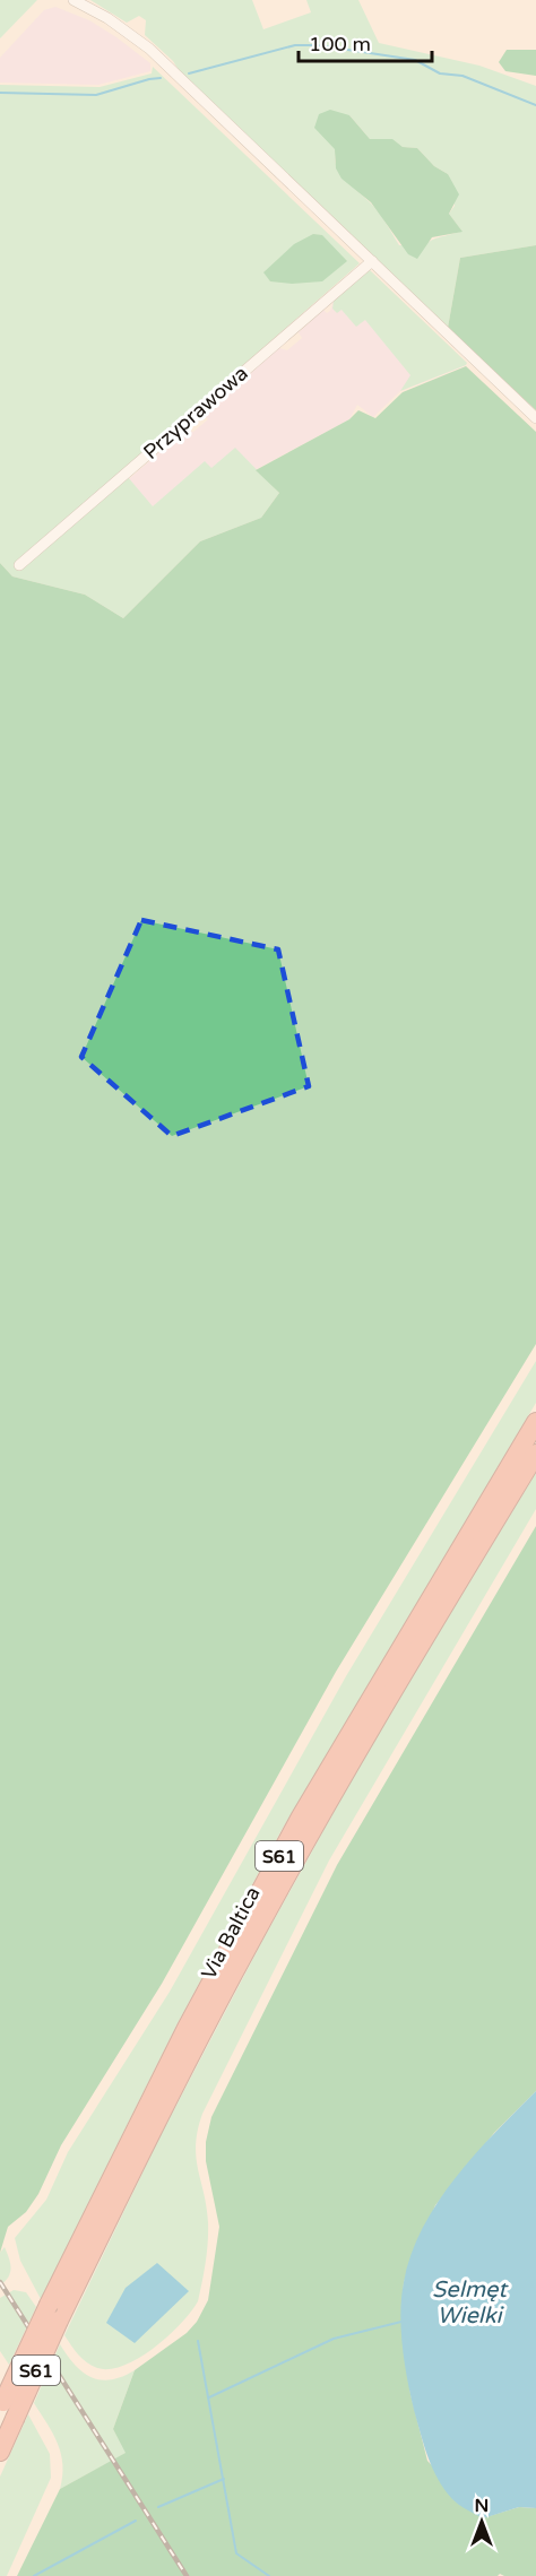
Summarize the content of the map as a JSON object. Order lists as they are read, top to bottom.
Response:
{
  "streets": {
    "highway": ["S61", "Via Baltica"],
    "street": ["Przyprawowa"]
  },
  "water": ["Selmęt Wielki"],
  "scale_bar": "100 m",
  "north": "top"
}
